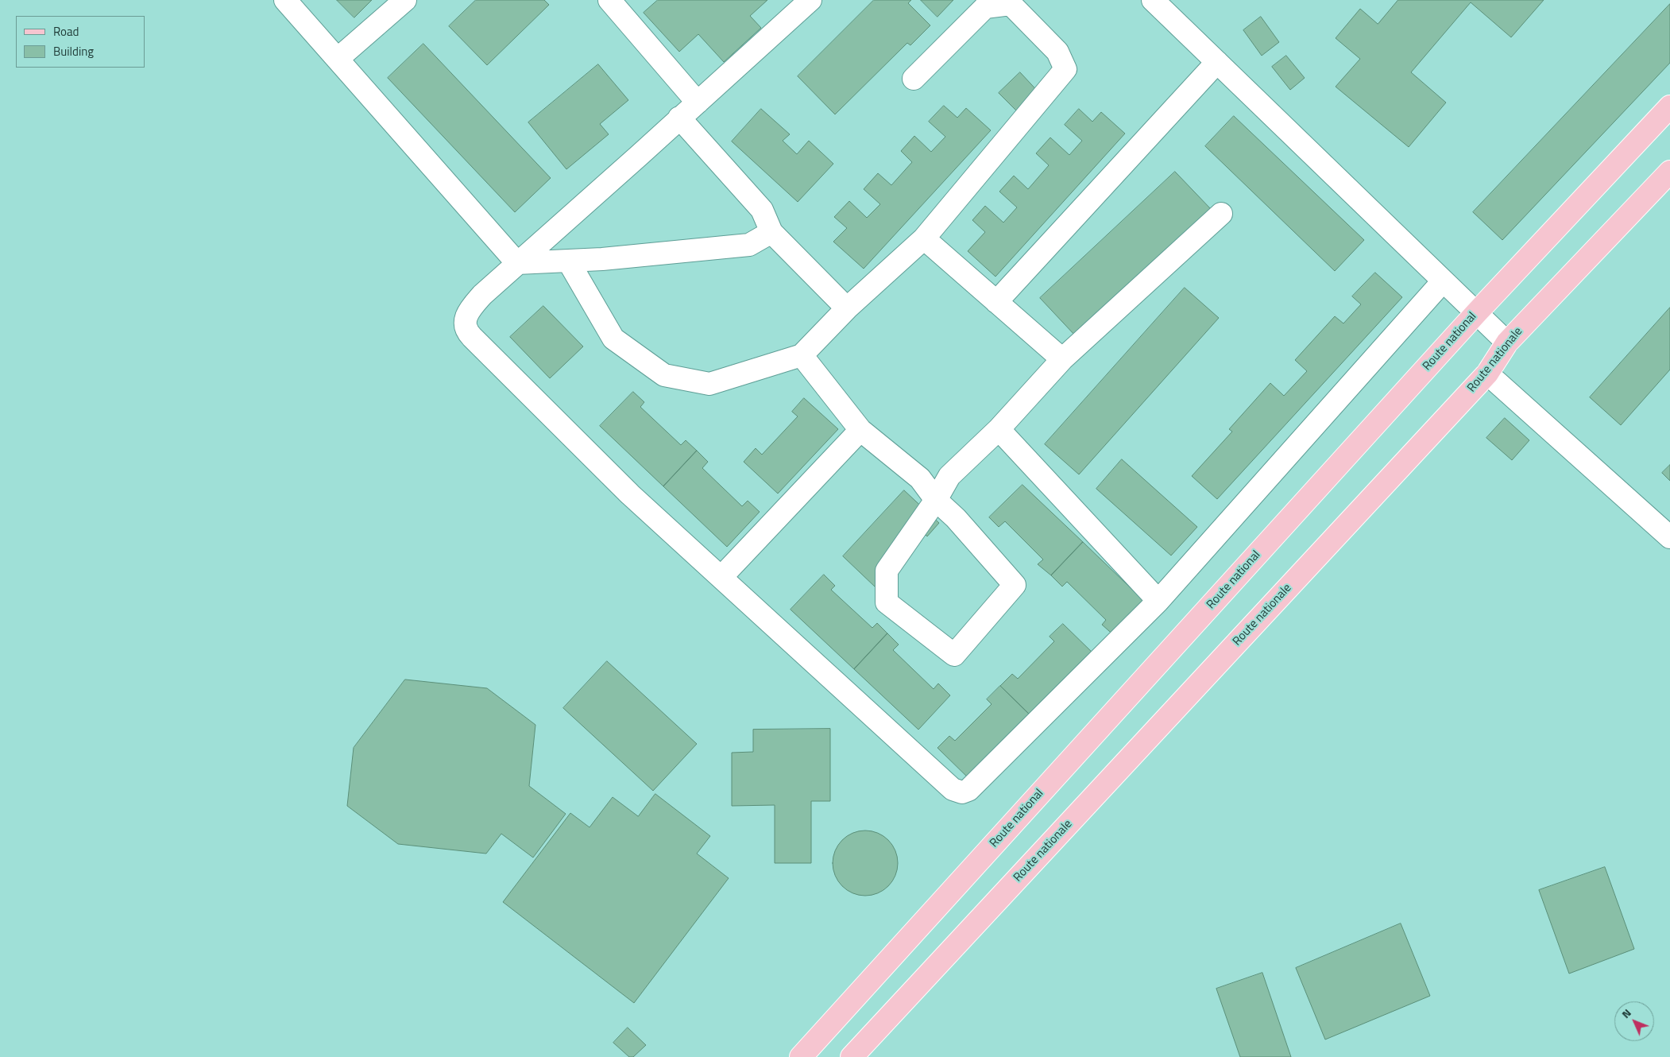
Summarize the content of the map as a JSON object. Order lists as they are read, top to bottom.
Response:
{
  "streets": {
    "main road": ["Route national", "Route nationale"]
  },
  "legend": ["Road", "Building"],
  "north": "top left"
}
